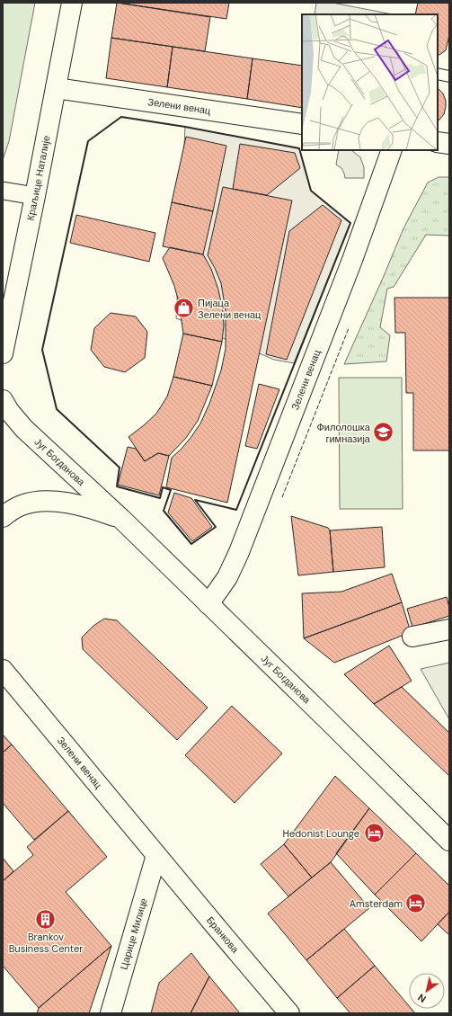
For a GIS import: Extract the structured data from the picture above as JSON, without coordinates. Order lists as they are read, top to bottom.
{
  "streets": {
    "street": [
      "Зелени венац",
      "Краљице Наталије",
      "Југ Богданова",
      "Царице Милице",
      "Бранкова"
    ]
  },
  "crossings": [
    ["Зелени венац", "Краљице Наталије"],
    ["Зелени венац", "Југ Богданова"],
    ["Зелени венац", "Царице Милице"],
    ["Зелени венац", "Бранкова"],
    ["Царице Милице", "Бранкова"]
  ],
  "places": {
    "shop": ["Пијаца Зелени венац"],
    "school or university": ["Филолошка гимназија"],
    "hotel": ["Hedonist Lounge", "Amsterdam"],
    "building": ["Brankov Business Center"]
  },
  "north": "bottom left"
}
